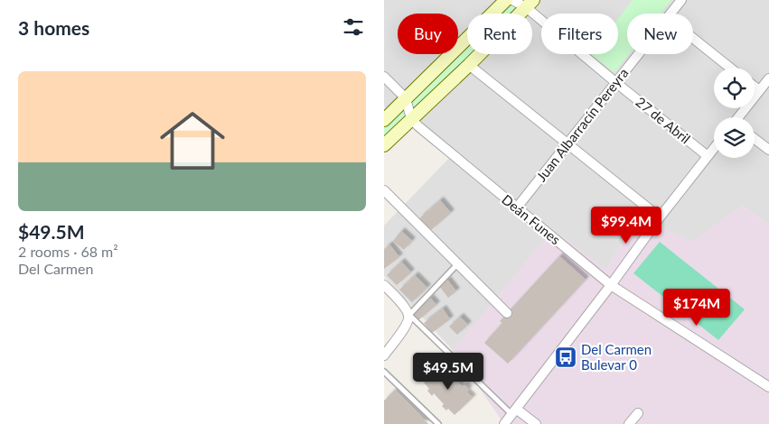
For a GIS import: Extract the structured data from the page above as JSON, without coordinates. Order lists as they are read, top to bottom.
{
  "streets": {
    "street": ["27 de Abril", "Juan Albarracín Pereyra", "Deán Funes"]
  },
  "crossings": [
    ["27 de Abril", "Juan Albarracín Pereyra"],
    ["Juan Albarracín Pereyra", "Deán Funes"]
  ],
  "places": {
    "bus stop": ["Del Carmen Bulevar 0"]
  },
  "page": {
    "heading": "3 homes",
    "chip": [
      "Buy",
      "Rent",
      "Filters",
      "New"
    ],
    "list": [
      {
        "name": "$49.5M",
        "note": "2 rooms · 68 m² · Del Carmen"
      }
    ],
    "price": ["$99.4M", "$174M", "$49.5M"]
  }
}
